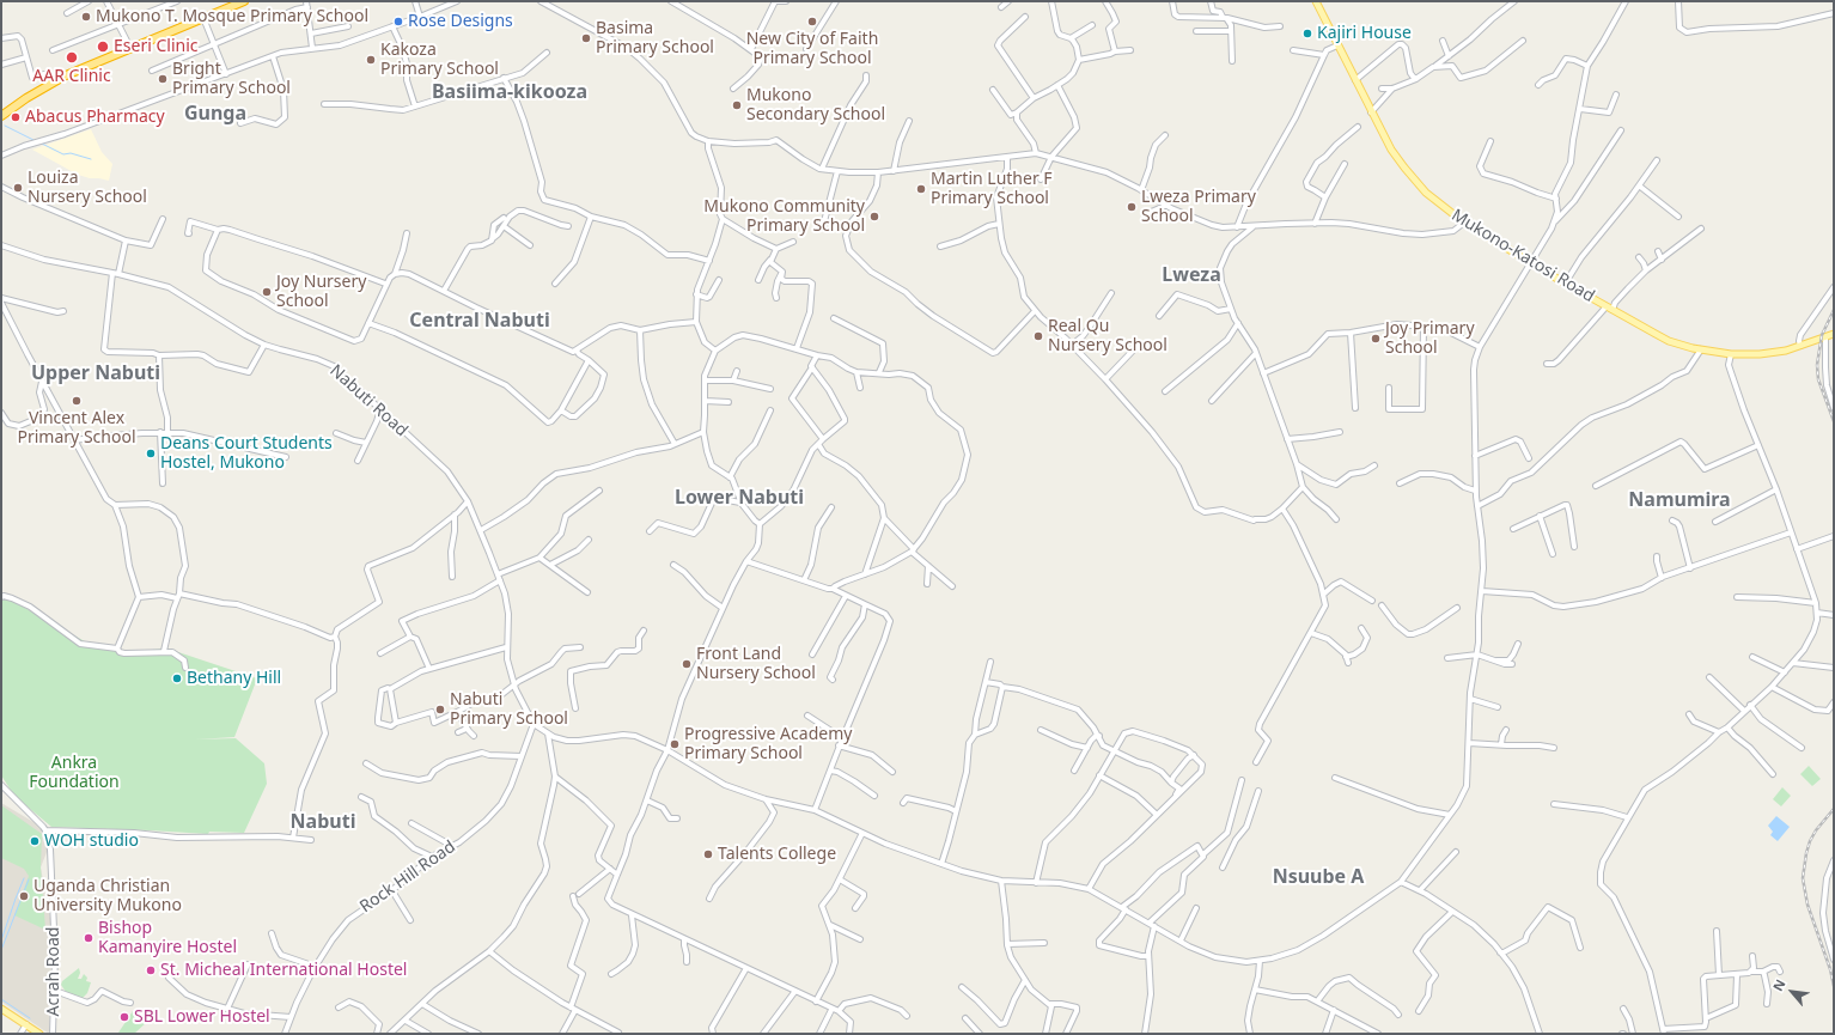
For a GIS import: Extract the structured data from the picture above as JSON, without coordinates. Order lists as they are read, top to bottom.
{
  "streets": {
    "main road": ["Mukono-Katosi Road"],
    "street": ["Nabuti Road", "Rock Hill Road", "Acrah Road"]
  },
  "crossings": [
    ["Nabuti Road", "Rock Hill Road"]
  ],
  "districts": [
    "Basiima-kikooza",
    "Gunga",
    "Lweza",
    "Central Nabuti",
    "Upper Nabuti",
    "Lower Nabuti",
    "Namumira",
    "Nabuti",
    "Nsuube A"
  ],
  "parks": ["Ankra Foundation"],
  "places": [
    "Mukono T. Mosque Primary School",
    "Rose Designs",
    "New City of Faith Primary School",
    "Kajiri House",
    "Basima Primary School",
    "Eseri Clinic",
    "AAR Clinic",
    "Kakoza Primary School",
    "Bright Primary School",
    "Mukono Secondary School",
    "Abacus Pharmacy",
    "Louiza Nursery School",
    "Martin Luther F Primary School",
    "Lweza Primary School",
    "Mukono Community Primary School",
    "Joy Nursery School",
    "Real Qu Nursery School",
    "Joy Primary School",
    "Vincent Alex Primary School",
    "Deans Court Students Hostel, Mukono",
    "Front Land Nursery School",
    "Bethany Hill",
    "Nabuti Primary School",
    "Progressive Academy Primary School",
    "WOH studio",
    "Talents College",
    "Uganda Christian University Mukono",
    "Bishop Kamanyire Hostel",
    "St. Micheal International Hostel",
    "SBL Lower Hostel"
  ],
  "north": "top left"
}
